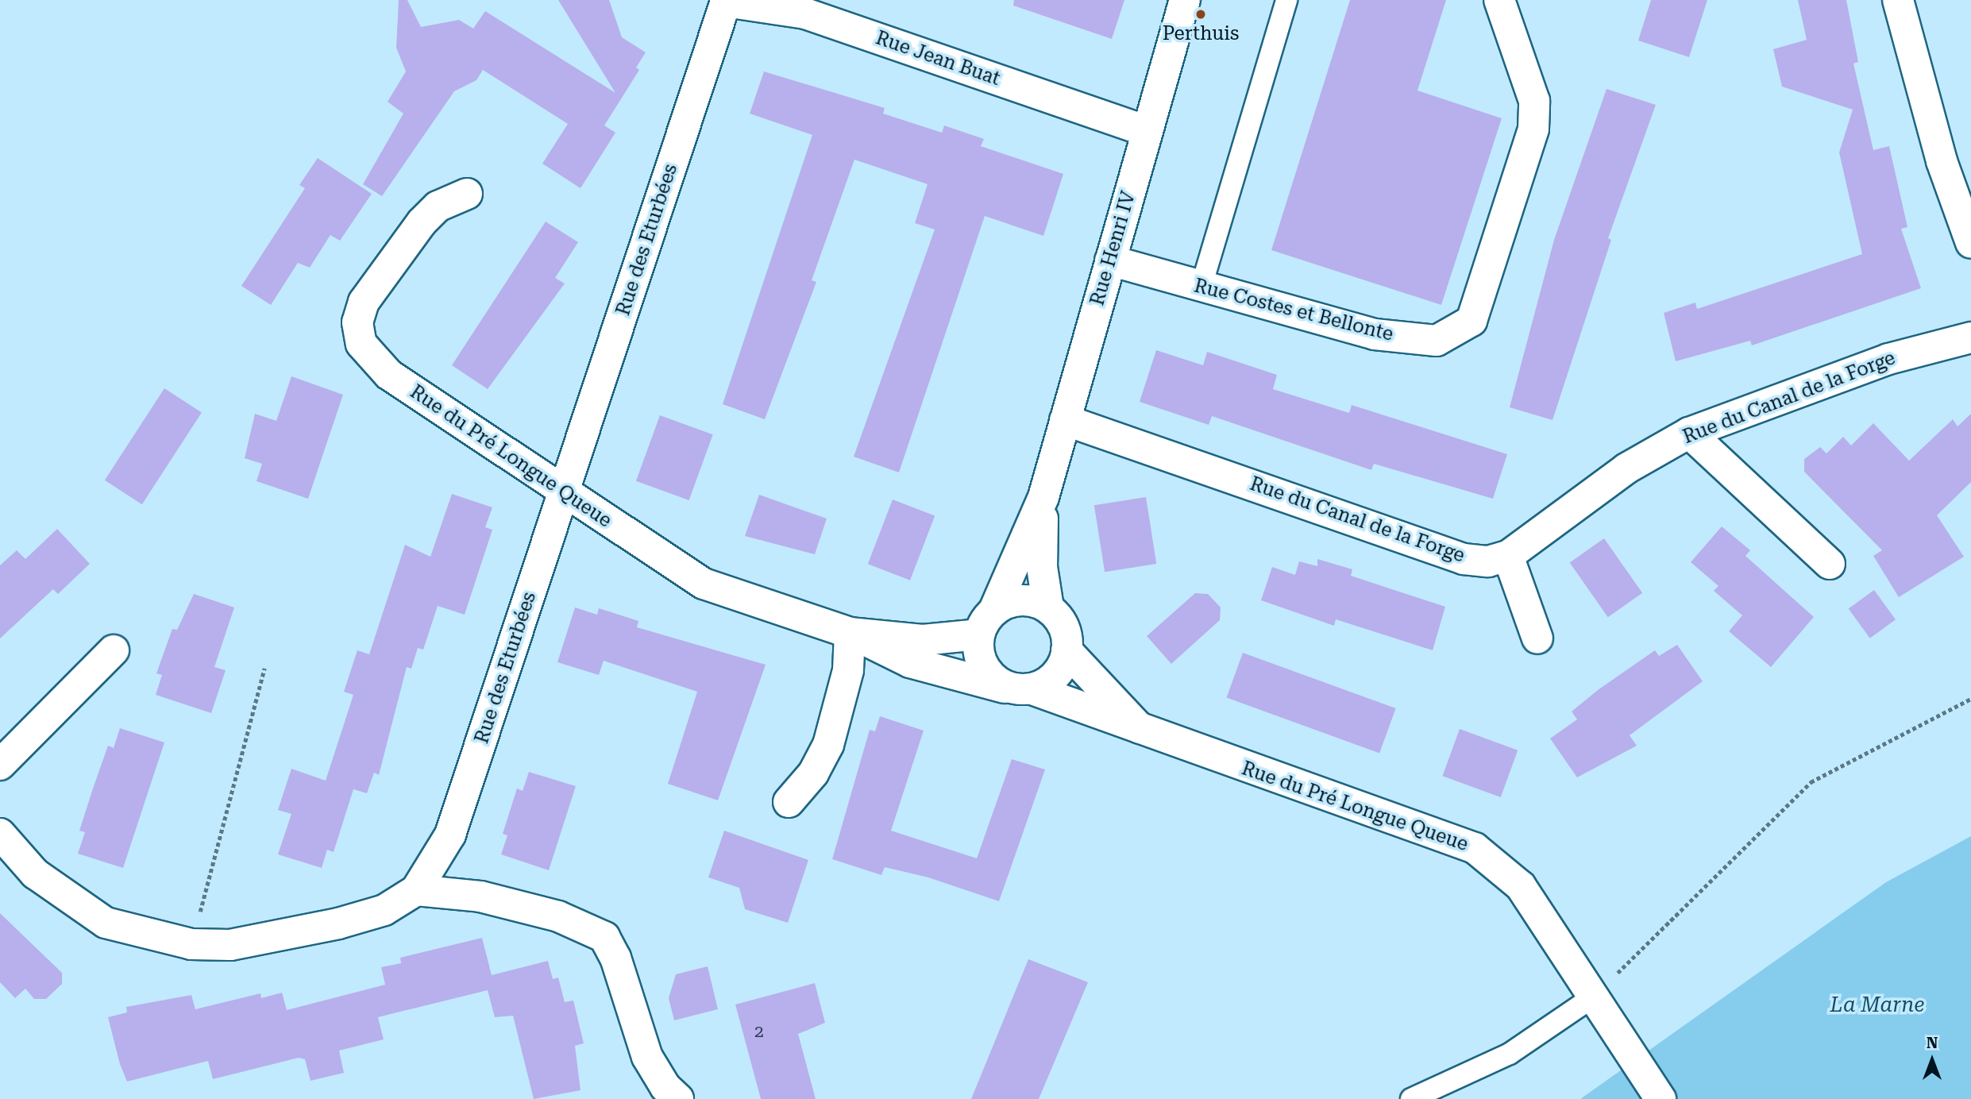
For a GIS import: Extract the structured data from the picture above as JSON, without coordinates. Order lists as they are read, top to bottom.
{
  "streets": {
    "street": [
      "Rue Jean Buat",
      "Rue des Eturbées",
      "Rue Henri IV",
      "Rue Costes et Bellonte",
      "Rue du Canal de la Forge",
      "Rue du Pré Longue Queue"
    ]
  },
  "crossings": [
    ["Rue Jean Buat", "Rue des Eturbées"],
    ["Rue Jean Buat", "Rue Henri IV"],
    ["Rue des Eturbées", "Rue du Pré Longue Queue"],
    ["Rue Henri IV", "Rue Costes et Bellonte"],
    ["Rue Henri IV", "Rue du Canal de la Forge"],
    ["Rue Henri IV", "Rue du Pré Longue Queue"]
  ],
  "water": ["La Marne"],
  "places": ["Perthuis"],
  "house_numbers": ["2"],
  "north": "top"
}
